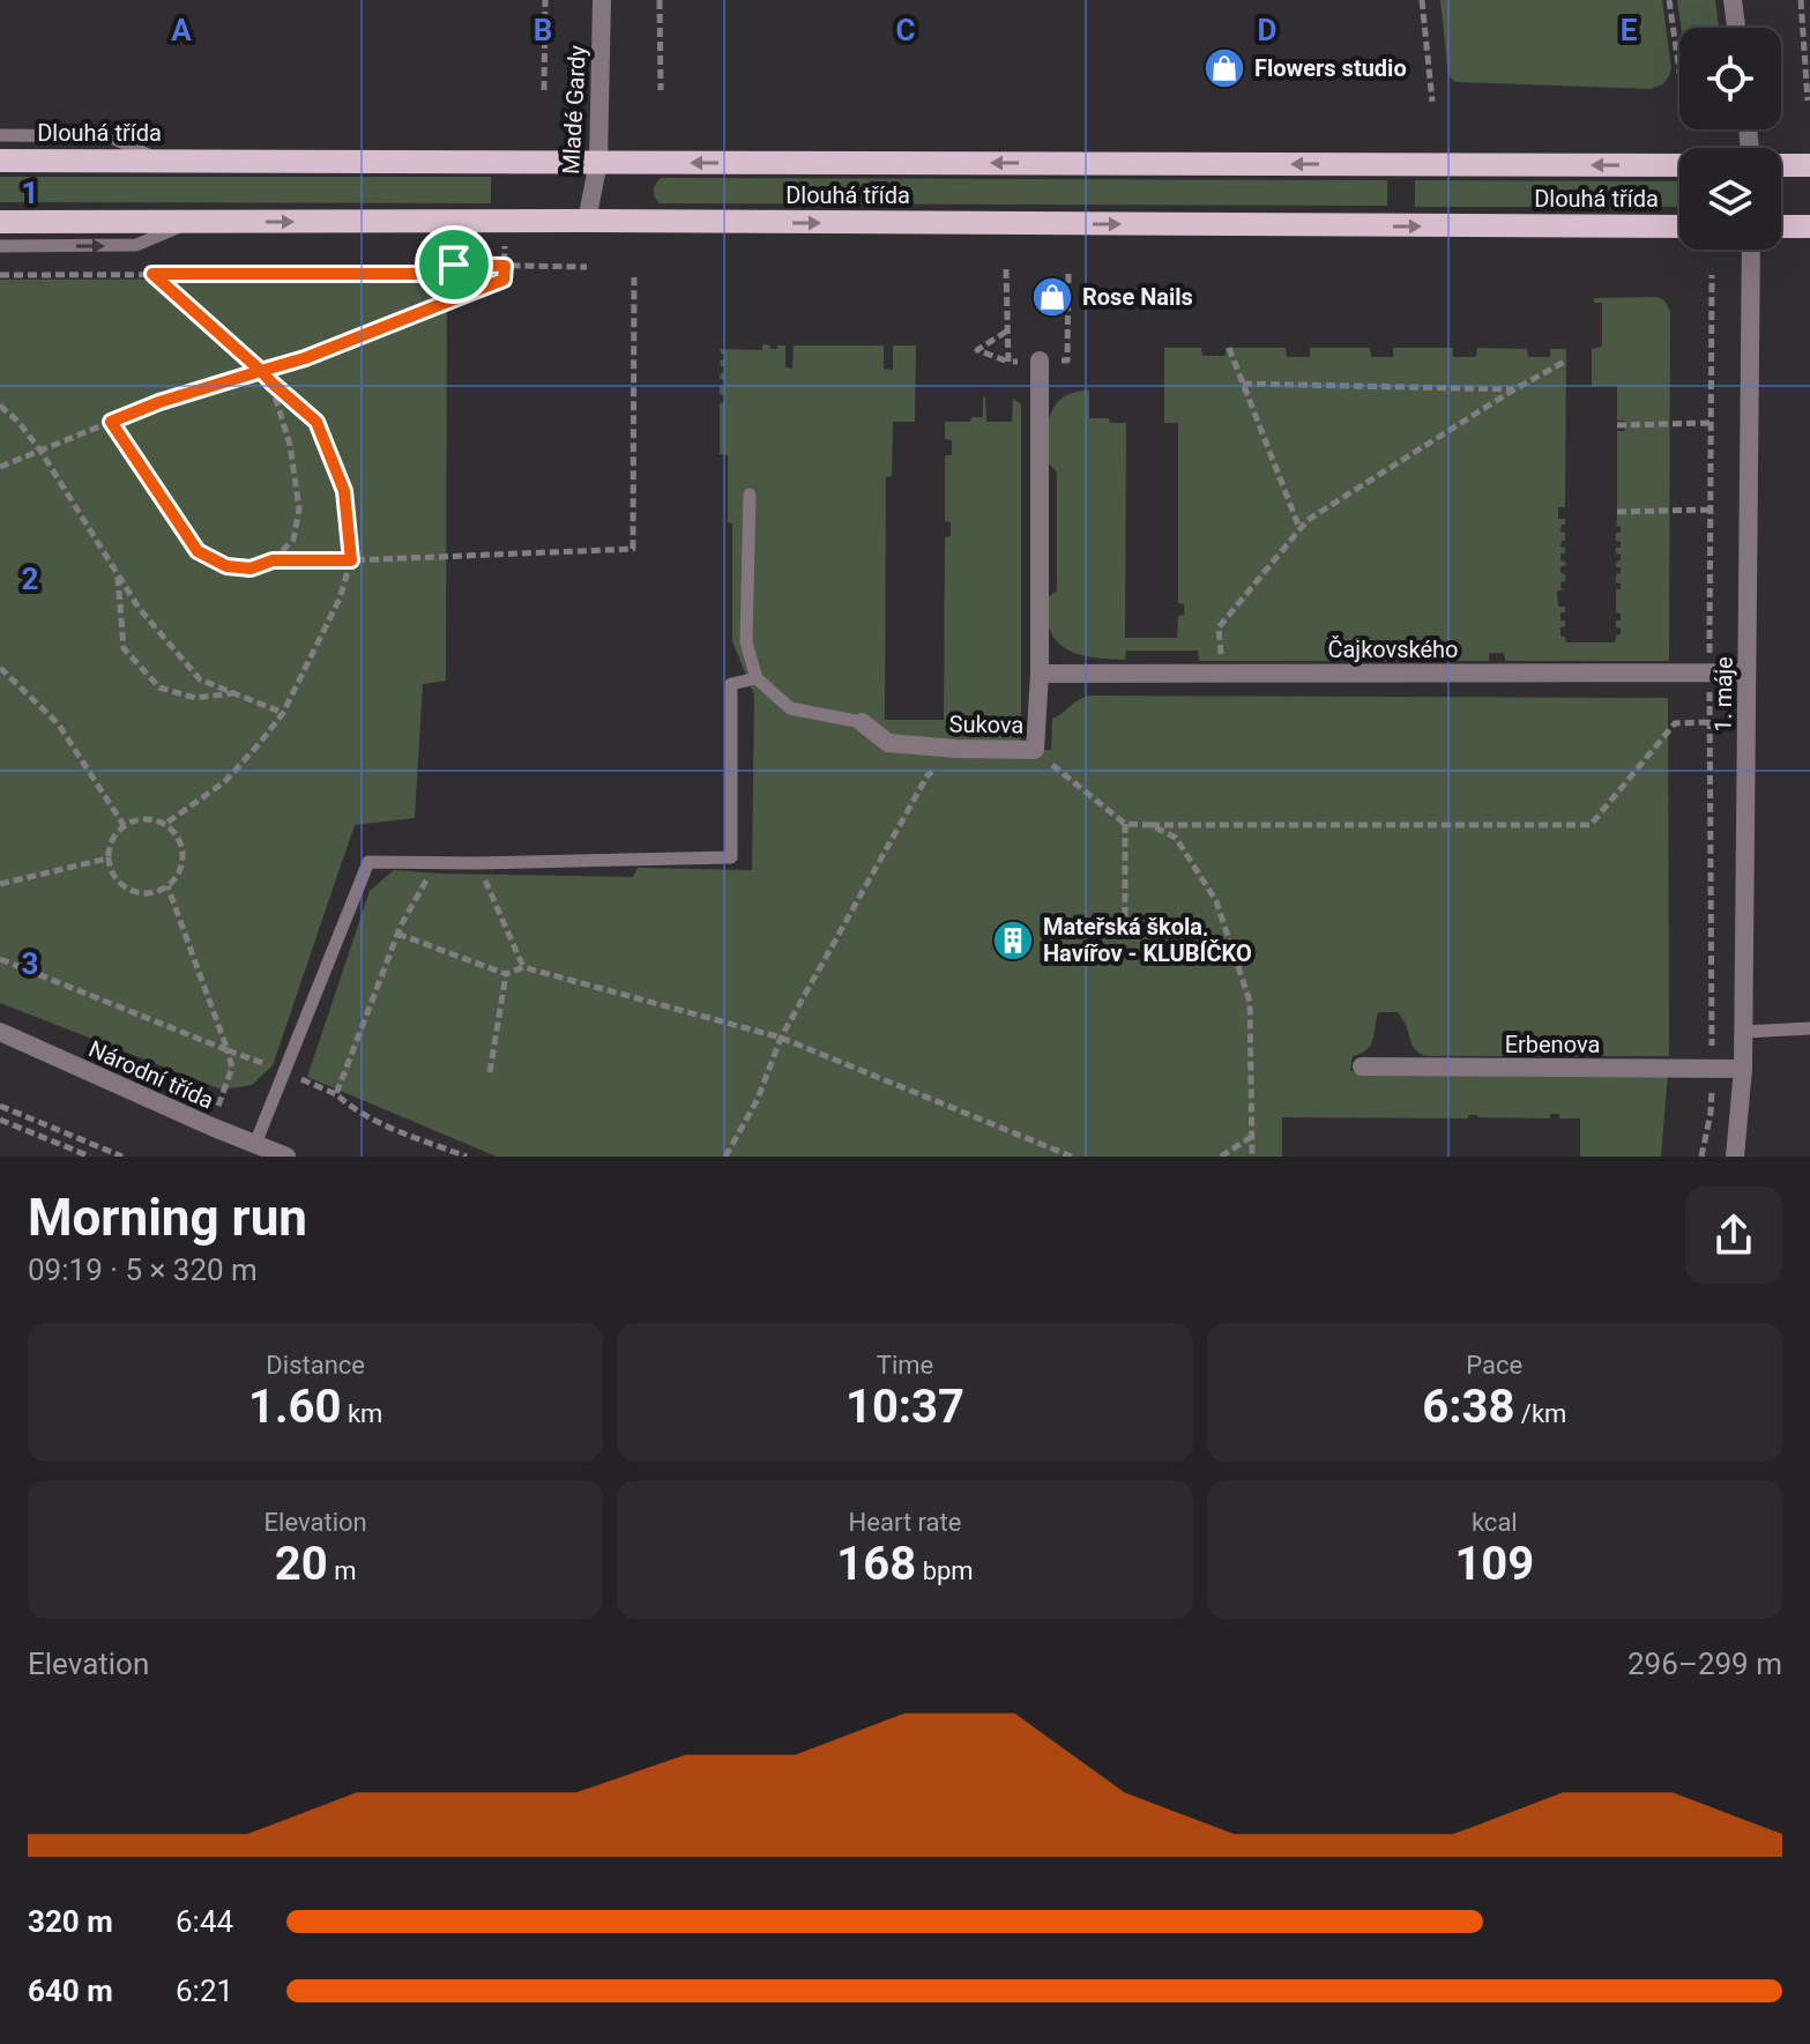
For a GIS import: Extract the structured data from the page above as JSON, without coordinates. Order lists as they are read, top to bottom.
{
  "streets": {
    "main road": ["Dlouhá třída"],
    "street": [
      "Mladé Gardy",
      "Čajkovského",
      "1. máje",
      "Sukova",
      "Erbenova",
      "Národní třída"
    ]
  },
  "crossings": [
    ["Mladé Gardy", "Dlouhá třída"],
    ["Čajkovského", "1. máje"],
    ["Čajkovského", "Sukova"],
    ["1. máje", "Erbenova"]
  ],
  "places": {
    "shop": ["Flowers studio", "Rose Nails"],
    "building": ["Mateřská škola, Havířov - KLUBÍČKO"]
  },
  "page": {
    "heading": ["Morning run", "09:19 · 5 × 320 m"],
    "stats": [
      ["Distance", "1.60 km"],
      ["Time", "10:37"],
      ["Pace", "6:38 /km"],
      ["Elevation", "20 m"],
      ["Heart rate", "168 bpm"],
      ["kcal", "109"]
    ],
    "chart": ["Elevation", "296–299 m"],
    "list": [
      {
        "name": "320 m",
        "note": "6:44"
      },
      {
        "name": "640 m",
        "note": "6:21"
      }
    ]
  },
  "grid": {
    "columns": [
      "A",
      "B",
      "C",
      "D",
      "E"
    ],
    "rows": ["1", "2", "3"]
  }
}
